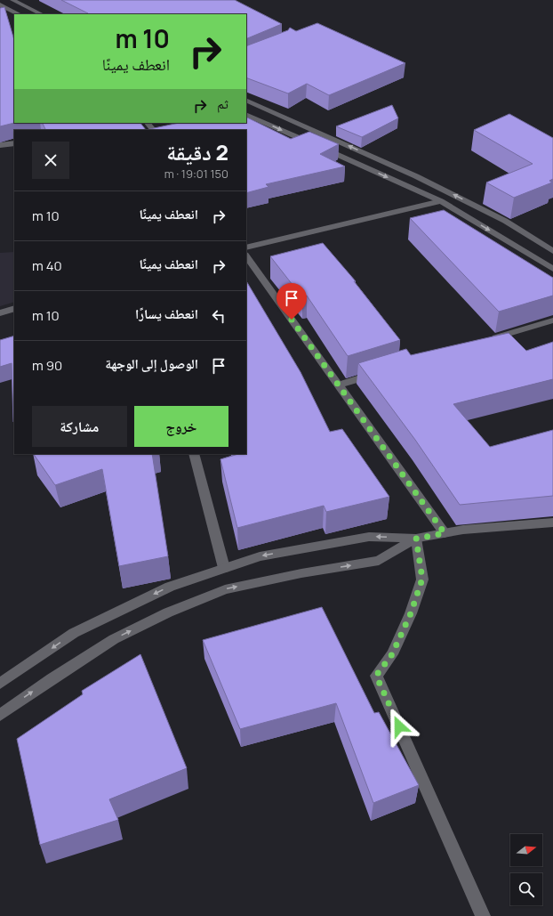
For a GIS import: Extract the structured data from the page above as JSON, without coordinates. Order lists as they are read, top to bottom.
{
  "north": "right",
  "page": {
    "turn": ["10 m", "انعطف يمينًا"],
    "then": "ثم",
    "heading": ["2 دقيقة", "150 m · 19:01"],
    "list": [
      {
        "name": "انعطف يمينًا",
        "value": "10 m"
      },
      {
        "name": "انعطف يمينًا",
        "value": "40 m"
      },
      {
        "name": "انعطف يسارًا",
        "value": "10 m"
      },
      {
        "name": "الوصول إلى الوجهة",
        "value": "90 m"
      }
    ],
    "buttons": ["خروج", "مشاركة"]
  }
}
